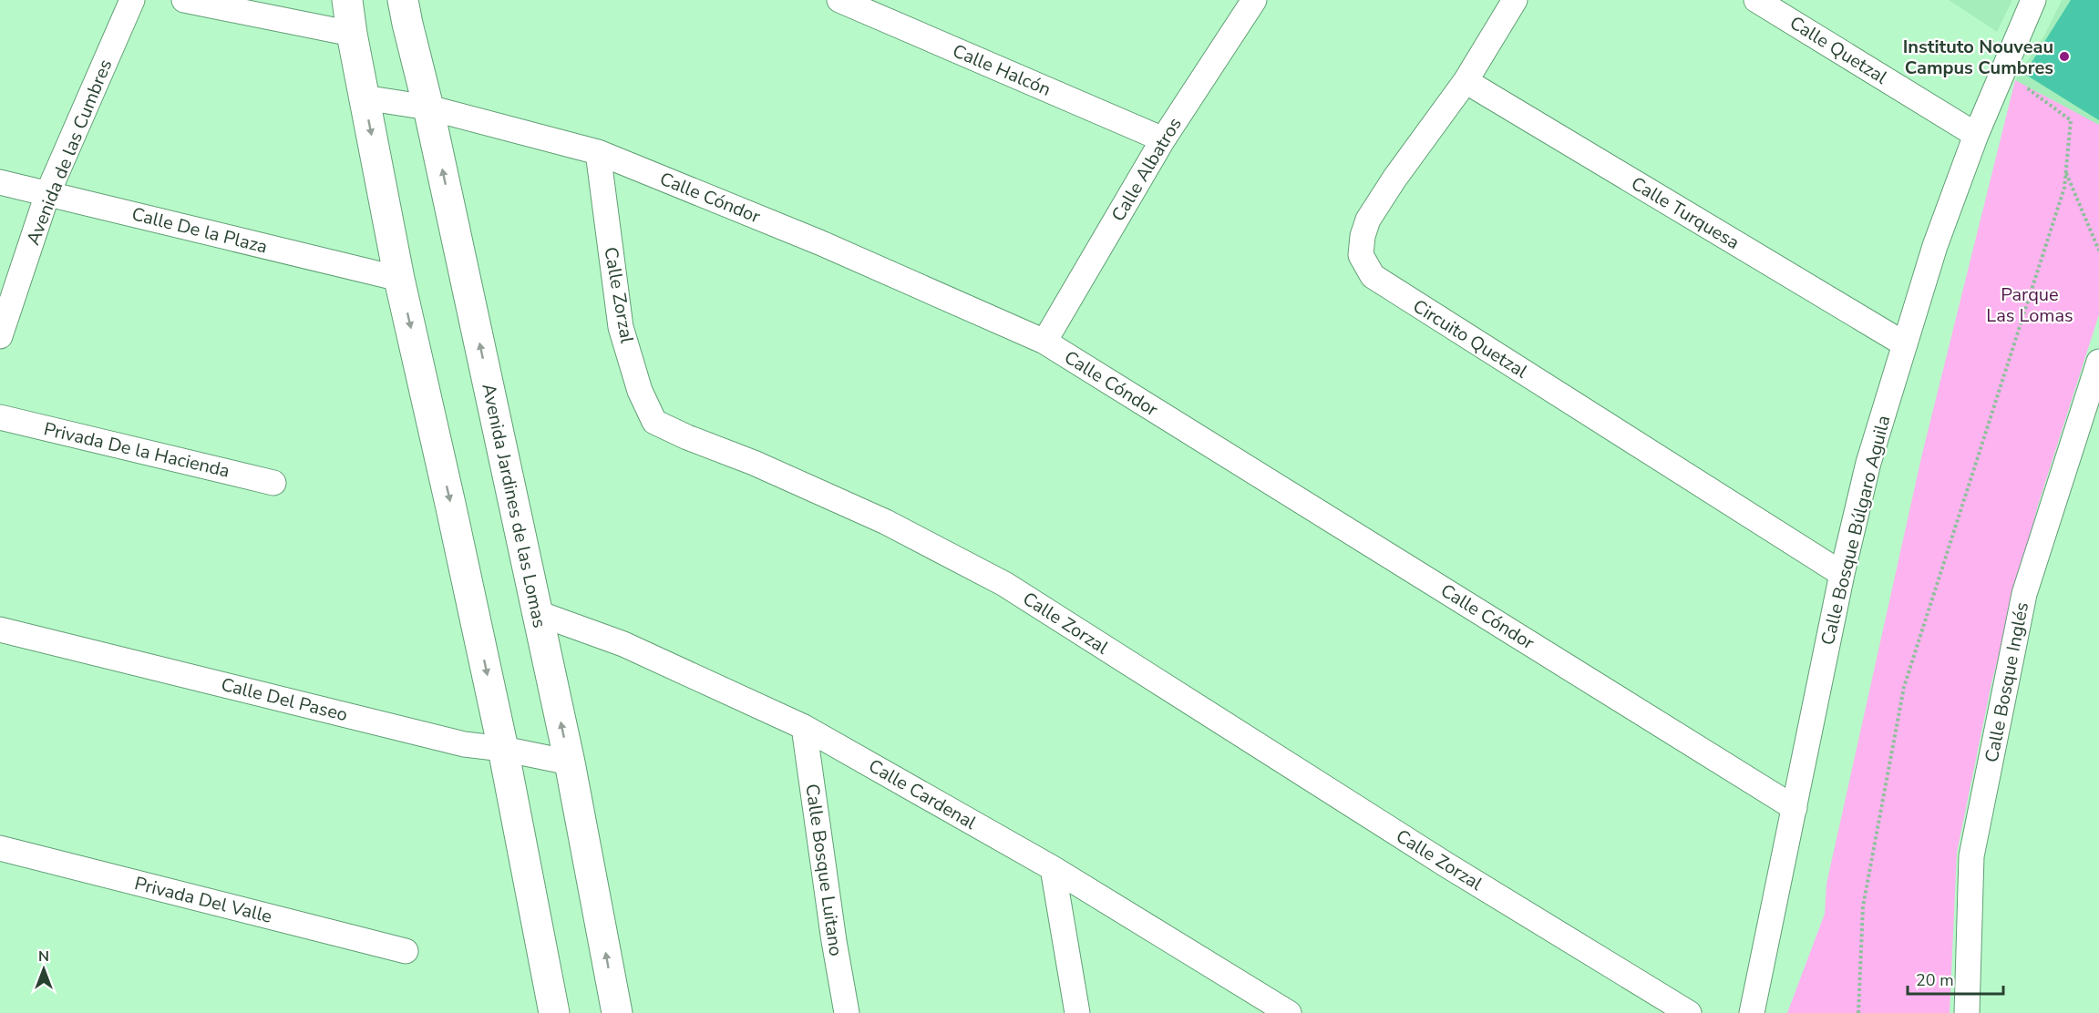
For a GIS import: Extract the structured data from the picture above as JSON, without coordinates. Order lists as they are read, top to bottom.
{
  "streets": {
    "street": [
      "Calle Quetzal",
      "Calle Halcón",
      "Avenida de las Cumbres",
      "Calle Albatros",
      "Calle Cóndor",
      "Calle Turquesa",
      "Calle De la Plaza",
      "Calle Zorzal",
      "Circuito Quetzal",
      "Privada De la Hacienda",
      "Avenida Jardines de las Lomas",
      "Calle Bosque Búlgaro Aguila",
      "Calle Bosque Inglés",
      "Calle Del Paseo",
      "Calle Cardenal",
      "Calle Bosque Luitano",
      "Privada Del Valle"
    ]
  },
  "crossings": [
    ["Calle Quetzal", "Calle Bosque Búlgaro Aguila"],
    ["Calle Halcón", "Calle Albatros"],
    ["Avenida de las Cumbres", "Calle De la Plaza"],
    ["Calle Albatros", "Calle Cóndor"],
    ["Calle Cóndor", "Calle Zorzal"],
    ["Calle Cóndor", "Avenida Jardines de las Lomas"],
    ["Calle Cóndor", "Calle Bosque Búlgaro Aguila"],
    ["Calle Turquesa", "Circuito Quetzal"],
    ["Calle Turquesa", "Calle Bosque Búlgaro Aguila"],
    ["Circuito Quetzal", "Calle Bosque Búlgaro Aguila"],
    ["Avenida Jardines de las Lomas", "Calle Del Paseo"],
    ["Avenida Jardines de las Lomas", "Calle Cardenal"],
    ["Calle Cardenal", "Calle Bosque Luitano"]
  ],
  "parks": ["Parque Las Lomas"],
  "places": ["Instituto Nouveau Campus Cumbres"],
  "scale_bar": "20 m",
  "north": "top"
}
